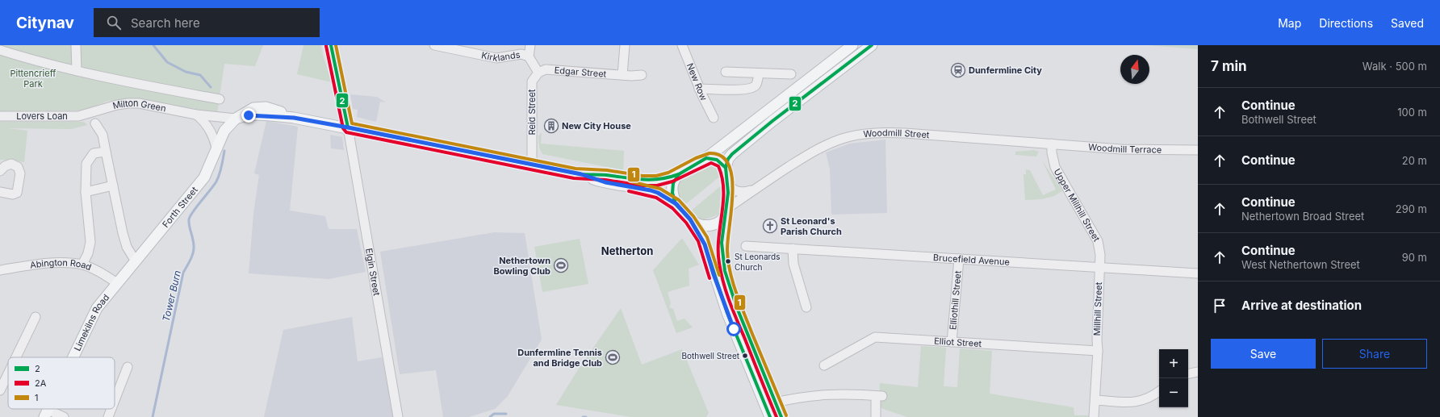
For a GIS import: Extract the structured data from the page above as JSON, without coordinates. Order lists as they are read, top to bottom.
{
  "streets": {
    "main road": ["Forth Street", "Limekilns Road"],
    "street": [
      "Kirklands",
      "Edgar Street",
      "New Row",
      "Milton Green",
      "Reid Street",
      "Lovers Loan",
      "Woodmill Street",
      "Woodmill Terrace",
      "Upper Millhill Street",
      "Brucefield Avenue",
      "Abington Road",
      "Elgin Street",
      "Elliothill Street",
      "Millhill Street",
      "Elliot Street"
    ]
  },
  "crossings": [
    ["Edgar Street", "Reid Street"],
    ["Milton Green", "Lovers Loan"],
    ["Milton Green", "Forth Street"],
    ["Woodmill Street", "Woodmill Terrace"],
    ["Woodmill Street", "Upper Millhill Street"],
    ["Woodmill Terrace", "Upper Millhill Street"],
    ["Upper Millhill Street", "Brucefield Avenue"],
    ["Upper Millhill Street", "Millhill Street"],
    ["Forth Street", "Abington Road"],
    ["Forth Street", "Limekilns Road"],
    ["Brucefield Avenue", "Elliothill Street"],
    ["Brucefield Avenue", "Millhill Street"],
    ["Abington Road", "Limekilns Road"],
    ["Elliothill Street", "Elliot Street"],
    ["Millhill Street", "Elliot Street"]
  ],
  "districts": ["Netherton"],
  "water": ["Tower Burn"],
  "parks": ["Pittencrieff Park"],
  "places": {
    "station": ["Dunfermline City"],
    "building": ["New City House"],
    "church": ["St Leonard's Parish Church"],
    "other": ["St Leonards Church", "Bothwell Street"],
    "sports": ["Nethertown Bowling Club", "Dunfermline Tennis and Bridge Club"]
  },
  "lines": ["transit line 2", "transit line 1", "transit line 2A"],
  "legend": ["2", "2A", "1"],
  "north": "top",
  "page": {
    "header": "Citynav",
    "search": "Search here",
    "nav": ["Map", "Directions", "Saved"],
    "heading": ["7 min", "Walk · 500 m"],
    "list": [
      ["Continue", "Bothwell Street", "100 m"],
      ["Continue", "20 m"],
      ["Continue", "Nethertown Broad Street", "290 m"],
      ["Continue", "West Nethertown Street", "90 m"],
      "Arrive at destination"
    ],
    "buttons": ["Save", "Share"],
    "map_buttons": ["+", "−"]
  }
}
